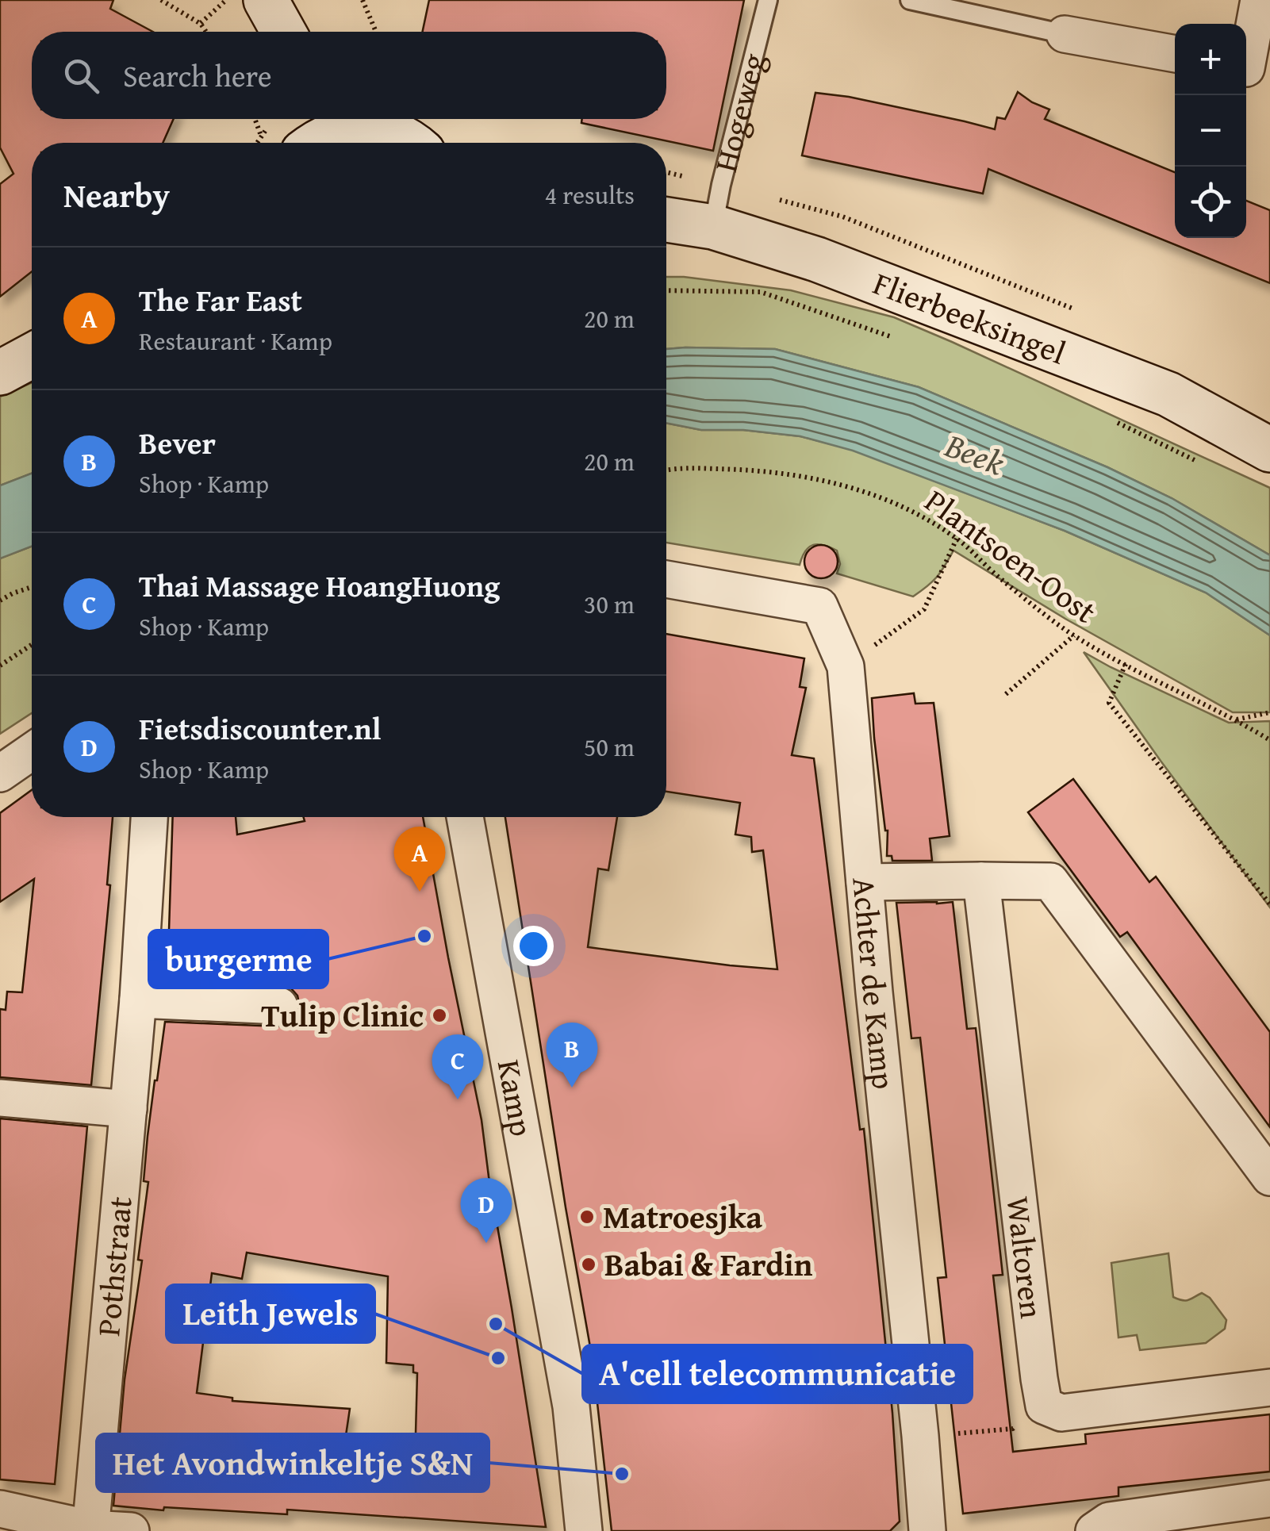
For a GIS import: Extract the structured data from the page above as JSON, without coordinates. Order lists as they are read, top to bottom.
{
  "streets": {
    "street": [
      "Flierbeeksingel",
      "Achter de Kamp",
      "Kamp",
      "Waltoren",
      "Pothstraat"
    ],
    "lane": ["Hogeweg"],
    "path": ["Plantsoen-Oost"]
  },
  "crossings": [
    ["Hogeweg", "Flierbeeksingel"]
  ],
  "water": ["Beek"],
  "places": [
    "burgerme",
    "Tulip Clinic",
    "Matroesjka",
    "Babai & Fardin",
    "A'cell telecommunicatie",
    "Leith Jewels",
    "Het Avondwinkeltje S&N"
  ],
  "page": {
    "map_buttons": ["+", "−"],
    "search": "Search here",
    "heading": ["Nearby", "4 results"],
    "list": [
      {
        "mark": "A",
        "name": "The Far East",
        "note": "Restaurant · Kamp",
        "value": "20 m"
      },
      {
        "mark": "B",
        "name": "Bever",
        "note": "Shop · Kamp",
        "value": "20 m"
      },
      {
        "mark": "C",
        "name": "Thai Massage HoangHuong",
        "note": "Shop · Kamp",
        "value": "30 m"
      },
      {
        "mark": "D",
        "name": "Fietsdiscounter.nl",
        "note": "Shop · Kamp",
        "value": "50 m"
      }
    ],
    "pins": [
      "A",
      "B",
      "C",
      "D"
    ]
  }
}
